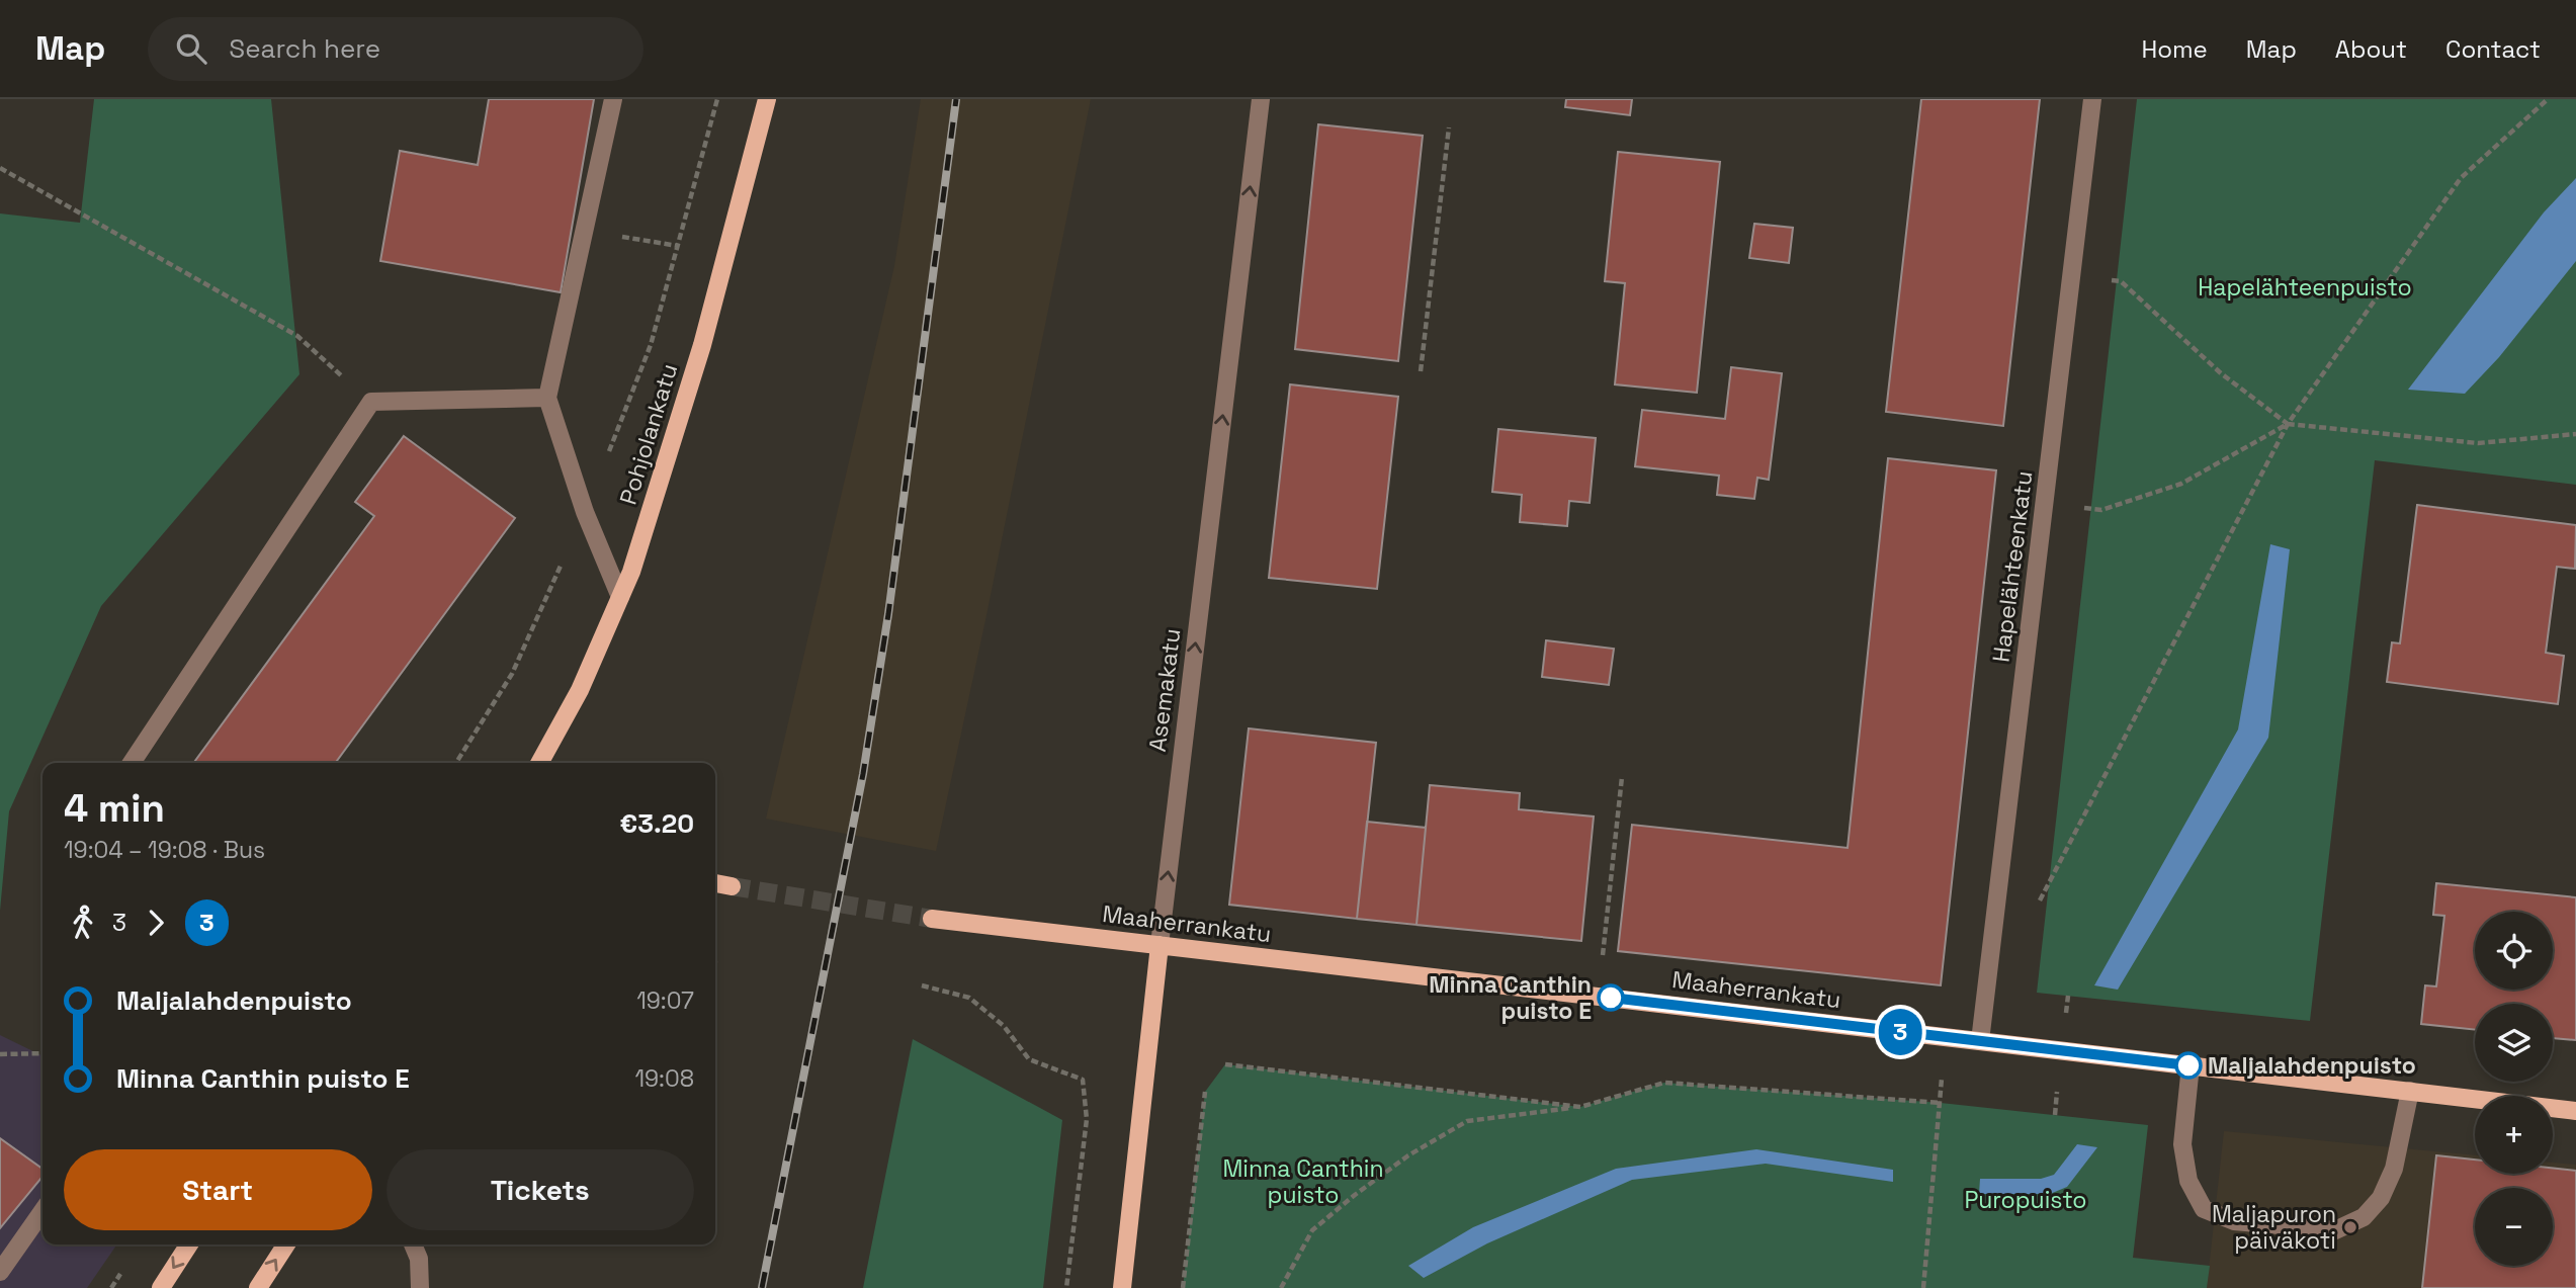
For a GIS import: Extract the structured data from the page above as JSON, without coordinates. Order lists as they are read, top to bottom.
{
  "streets": {
    "main road": ["Pohjolankatu", "Asemakatu", "Maaherrankatu"],
    "street": ["Hapelähteenkatu"]
  },
  "crossings": [
    ["Hapelähteenkatu", "Maaherrankatu"],
    ["Asemakatu", "Maaherrankatu"]
  ],
  "one_way": ["Asemakatu"],
  "parks": ["Hapelähteenpuisto", "Minna Canthin puisto", "Puropuisto"],
  "places": ["Minna Canthin puisto E", "Maljalahdenpuisto", "Maljapuron päiväkoti"],
  "lines": ["bus line 3"],
  "page": {
    "header": "Map",
    "search": "Search here",
    "nav": [
      "Home",
      "Map",
      "About",
      "Contact"
    ],
    "on_map": "3",
    "heading": ["4 min", "19:04 – 19:08 · Bus", "€3.20"],
    "legs": ["3", "3"],
    "map_buttons": ["+", "−"],
    "list": [
      {
        "name": "Maljalahdenpuisto",
        "value": "19:07"
      },
      {
        "name": "Minna Canthin puisto E",
        "value": "19:08"
      }
    ],
    "buttons": ["Start", "Tickets"]
  }
}
